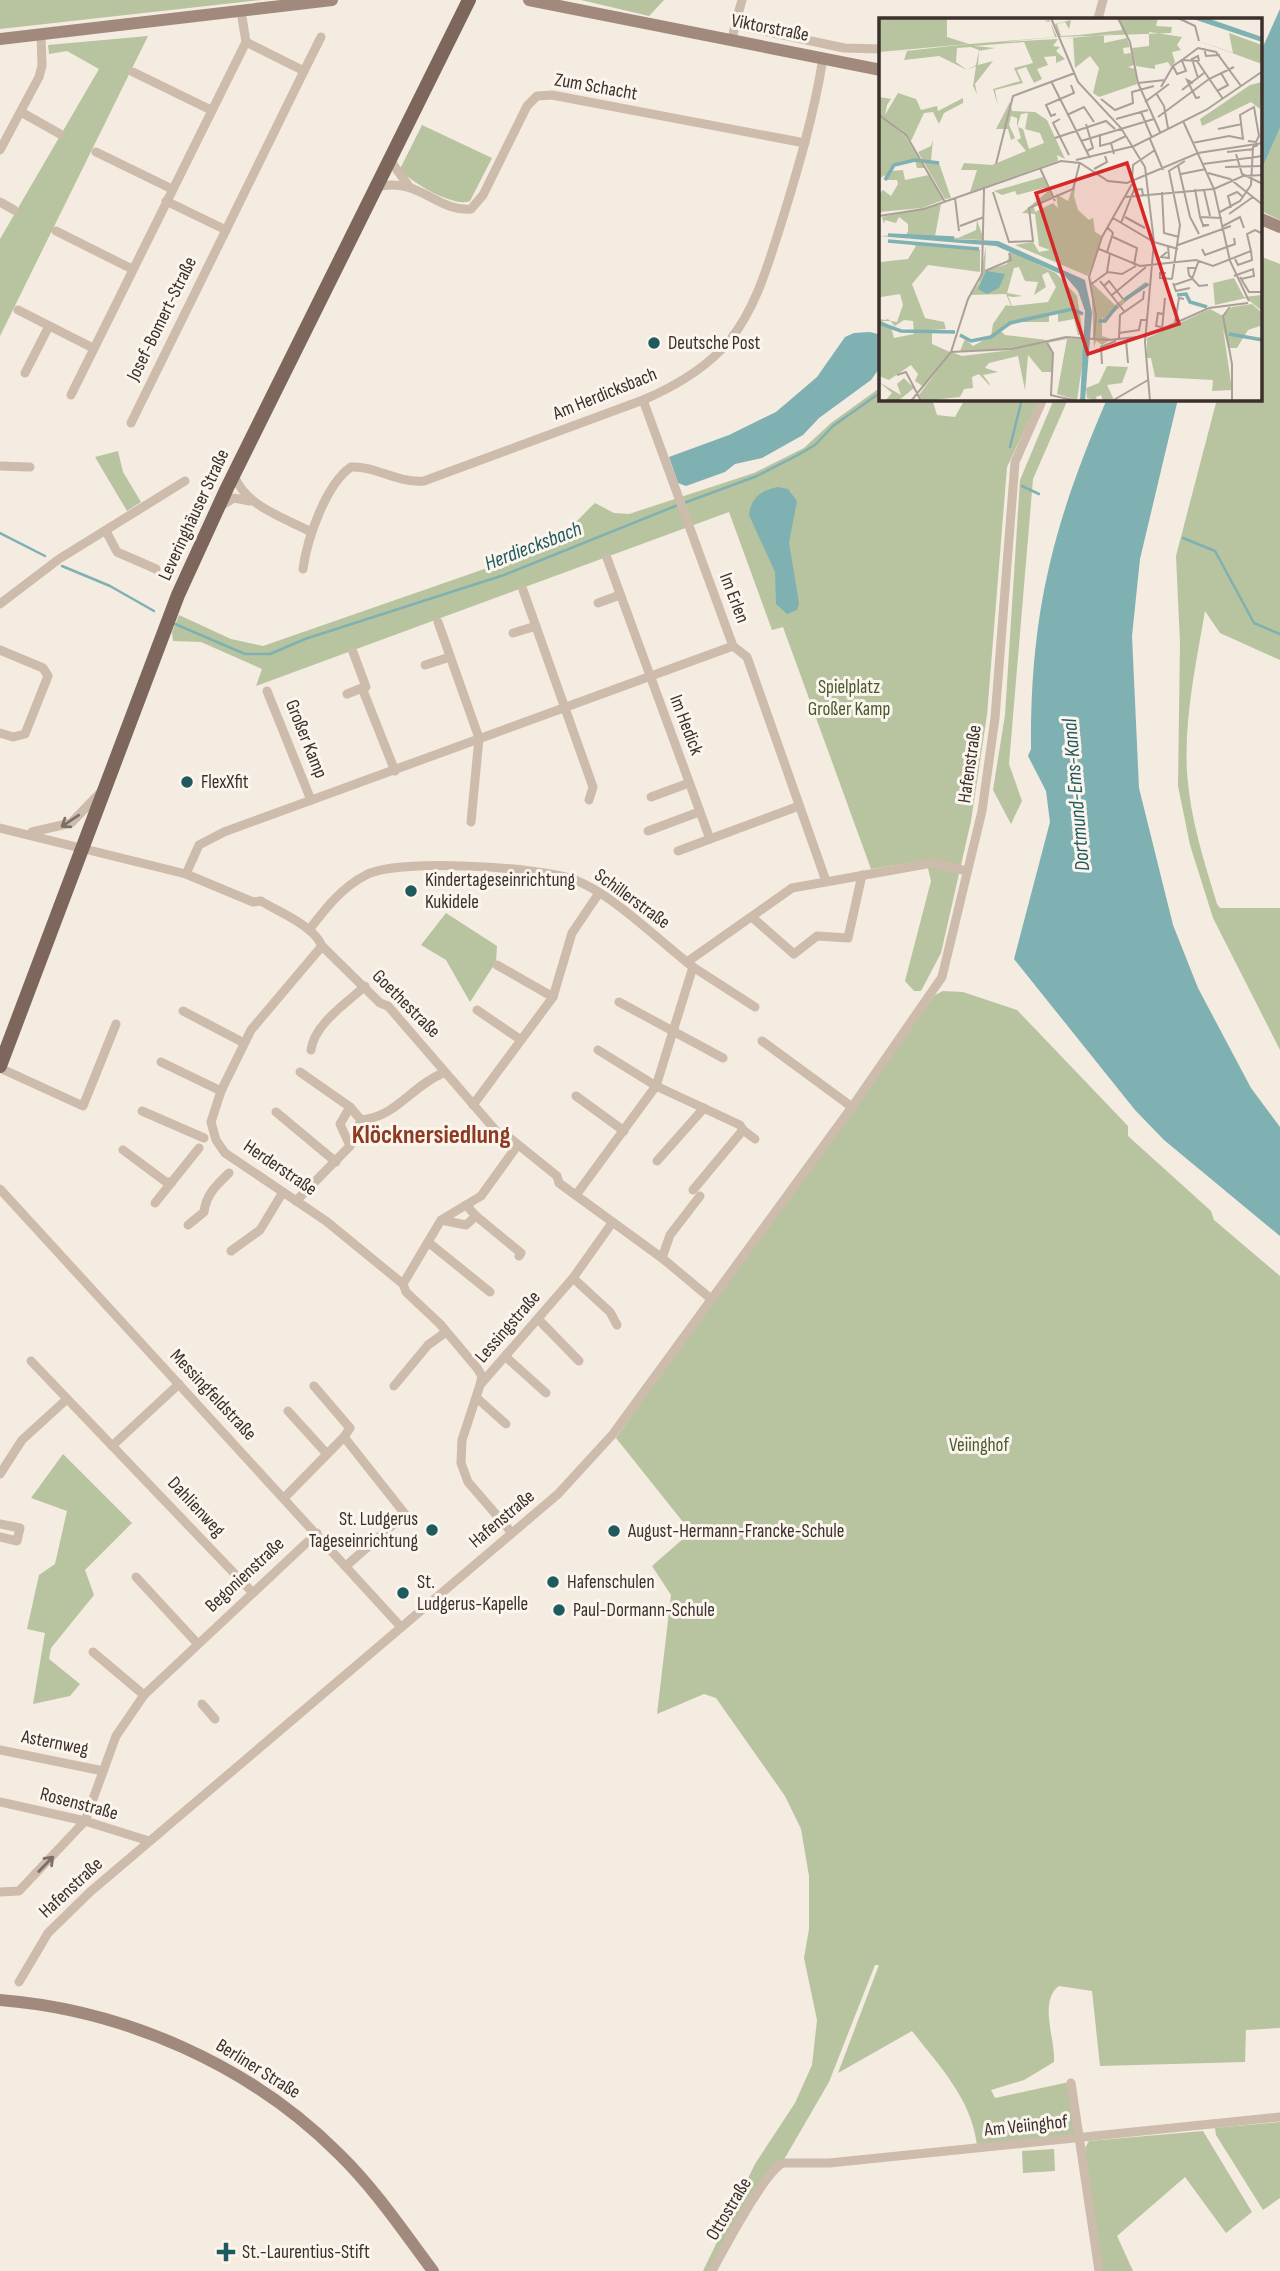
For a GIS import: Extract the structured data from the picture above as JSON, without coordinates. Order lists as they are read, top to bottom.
{
  "streets": {
    "main road": ["Viktorstraße", "Leveringhäuser Straße", "Berliner Straße"],
    "street": [
      "Zum Schacht",
      "Josef-Bomert-Straße",
      "Am Herdicksbach",
      "Im Erlen",
      "Im Hedick",
      "Großer Kamp",
      "Hafenstraße",
      "Schillerstraße",
      "Goethestraße",
      "Herderstraße",
      "Lessingstraße",
      "Messingfeldstraße",
      "Dahlienweg",
      "Begonienstraße",
      "Asternweg",
      "Rosenstraße",
      "Am Veiinghof",
      "Ottostraße"
    ]
  },
  "crossings": [
    ["Viktorstraße", "Am Herdicksbach"],
    ["Zum Schacht", "Am Herdicksbach"],
    ["Zum Schacht", "Leveringhäuser Straße"],
    ["Am Herdicksbach", "Im Erlen"],
    ["Leveringhäuser Straße", "Goethestraße"],
    ["Im Erlen", "Großer Kamp"],
    ["Im Hedick", "Großer Kamp"],
    ["Großer Kamp", "Goethestraße"],
    ["Hafenstraße", "Goethestraße"],
    ["Hafenstraße", "Lessingstraße"],
    ["Hafenstraße", "Messingfeldstraße"],
    ["Hafenstraße", "Rosenstraße"],
    ["Schillerstraße", "Goethestraße"],
    ["Goethestraße", "Herderstraße"],
    ["Goethestraße", "Lessingstraße"],
    ["Herderstraße", "Lessingstraße"],
    ["Messingfeldstraße", "Begonienstraße"],
    ["Dahlienweg", "Begonienstraße"],
    ["Begonienstraße", "Asternweg"],
    ["Begonienstraße", "Rosenstraße"],
    ["Am Veiinghof", "Ottostraße"]
  ],
  "districts": ["Klöcknersiedlung"],
  "water": ["Herdiecksbach", "Dortmund-Ems-Kanal"],
  "parks": ["Spielplatz Großer Kamp", "Veiinghof"],
  "places": {
    "other": [
      "Deutsche Post",
      "FlexXfit",
      "Kindertageseinrichtung Kukidele",
      "St. Ludgerus Tageseinrichtung",
      "August-Hermann-Francke-Schule",
      "Hafenschulen",
      "St. Ludgerus-Kapelle",
      "Paul-Dormann-Schule"
    ],
    "health": ["St.-Laurentius-Stift"]
  }
}
